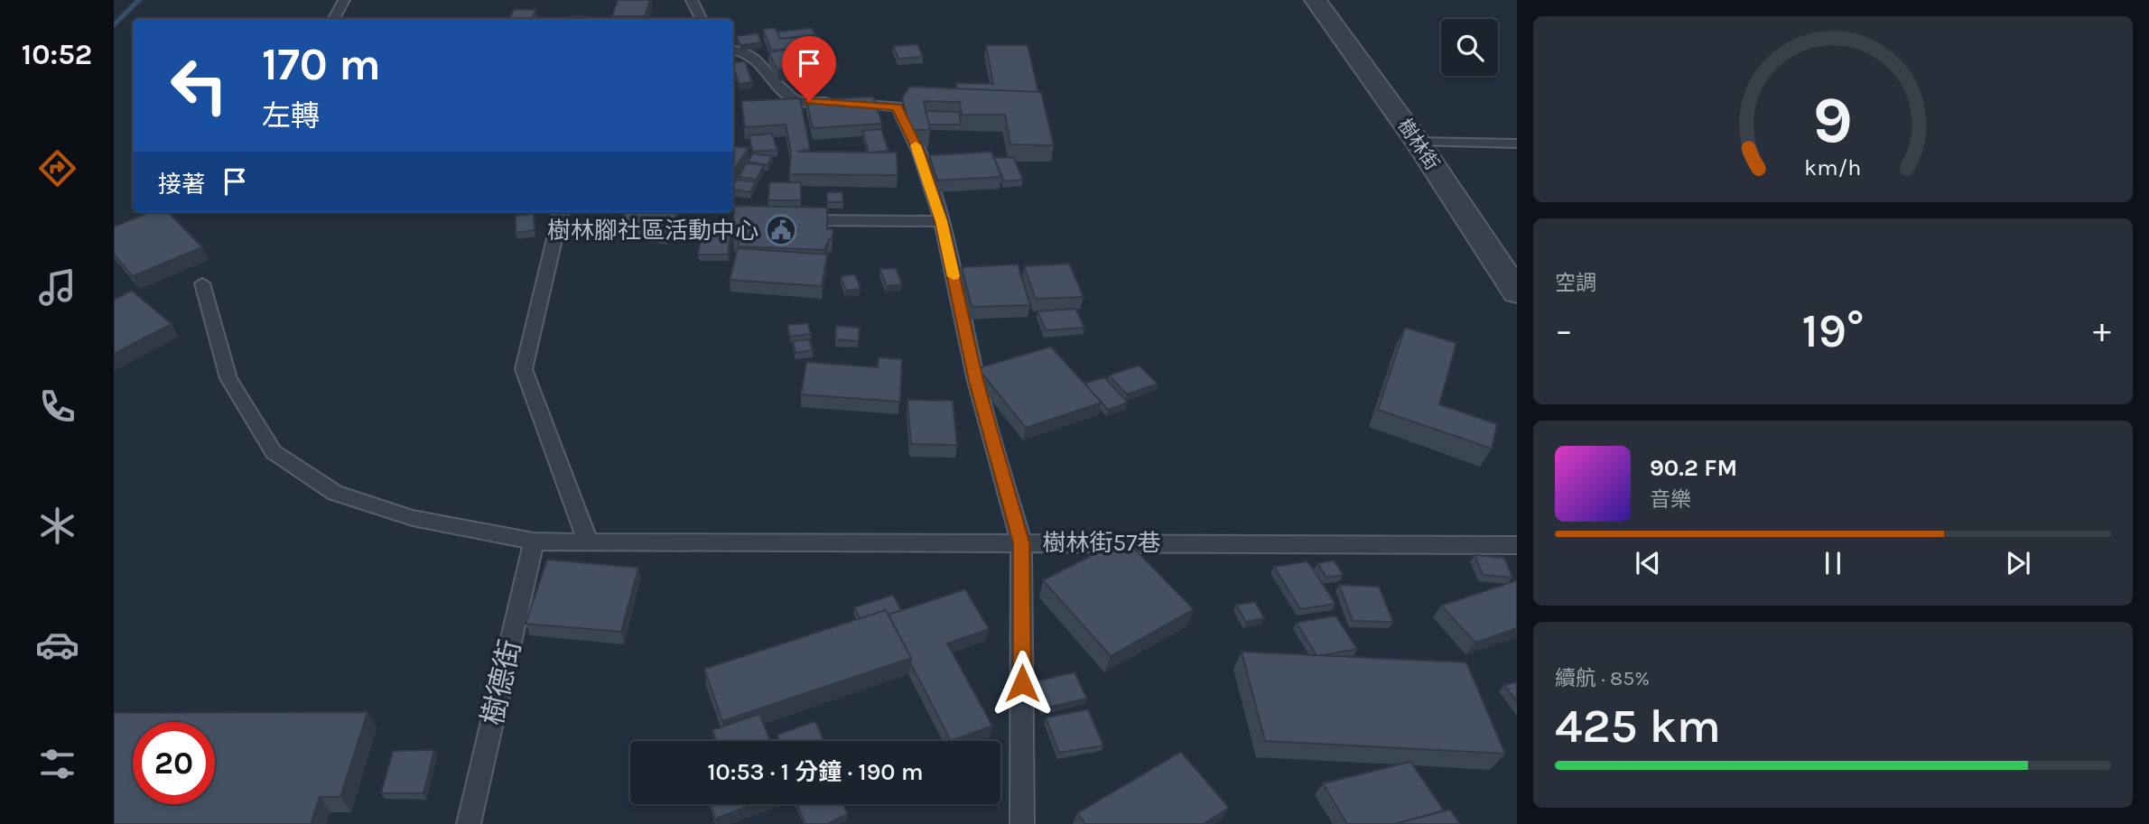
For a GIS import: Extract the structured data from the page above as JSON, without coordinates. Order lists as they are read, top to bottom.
{
  "streets": {
    "street": ["樹林街"],
    "lane": ["樹林街57巷", "樹德街"]
  },
  "crossings": [
    ["樹林街57巷", "樹德街"]
  ],
  "places": {
    "public building": ["樹林腳社區活動中心"]
  },
  "page": {
    "tabs": "10:52",
    "turn": ["170 m", "左轉"],
    "then": "接著",
    "tile": [
      "空調",
      ["續航 · 85%", "425 km"]
    ],
    "heat": ["−", "19°", "+"],
    "song": ["90.2 FM", "音樂"],
    "limit": "20",
    "trip": "10:53 · 1 分鐘 · 190 m",
    "gauge": ["9", "km/h"]
  }
}
